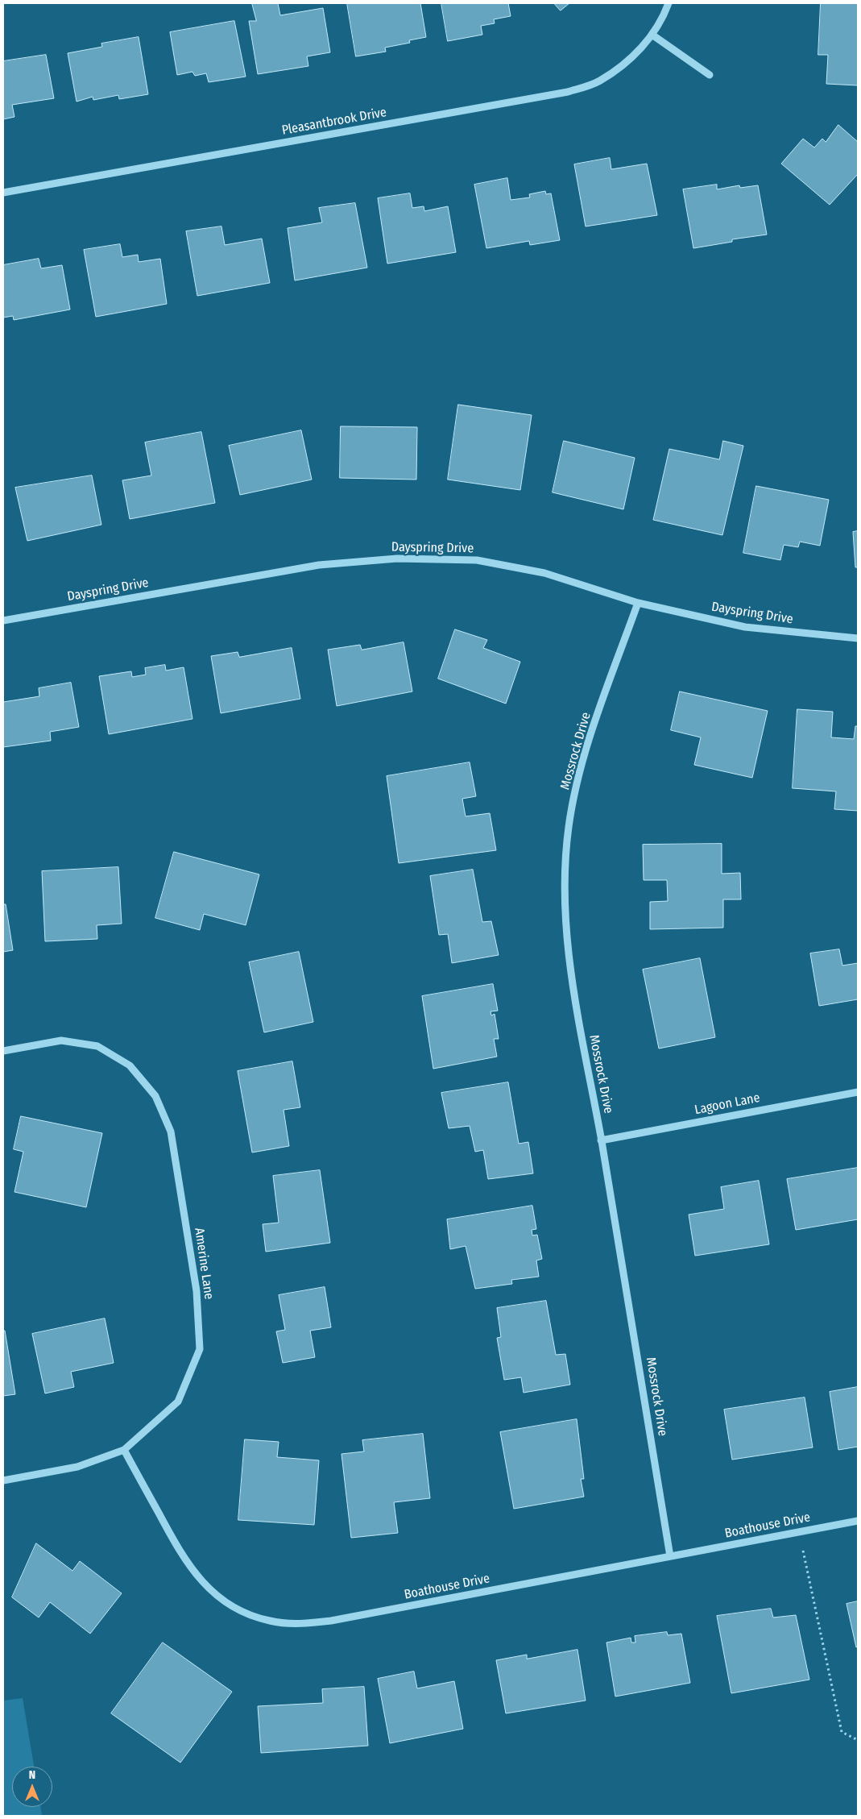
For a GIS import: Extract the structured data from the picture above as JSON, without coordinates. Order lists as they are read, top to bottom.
{
  "streets": {
    "street": [
      "Pleasantbrook Drive",
      "Dayspring Drive",
      "Mossrock Drive",
      "Lagoon Lane",
      "Amerine Lane",
      "Boathouse Drive"
    ]
  },
  "crossings": [
    ["Dayspring Drive", "Mossrock Drive"],
    ["Mossrock Drive", "Lagoon Lane"],
    ["Mossrock Drive", "Boathouse Drive"],
    ["Amerine Lane", "Boathouse Drive"]
  ],
  "north": "top"
}
